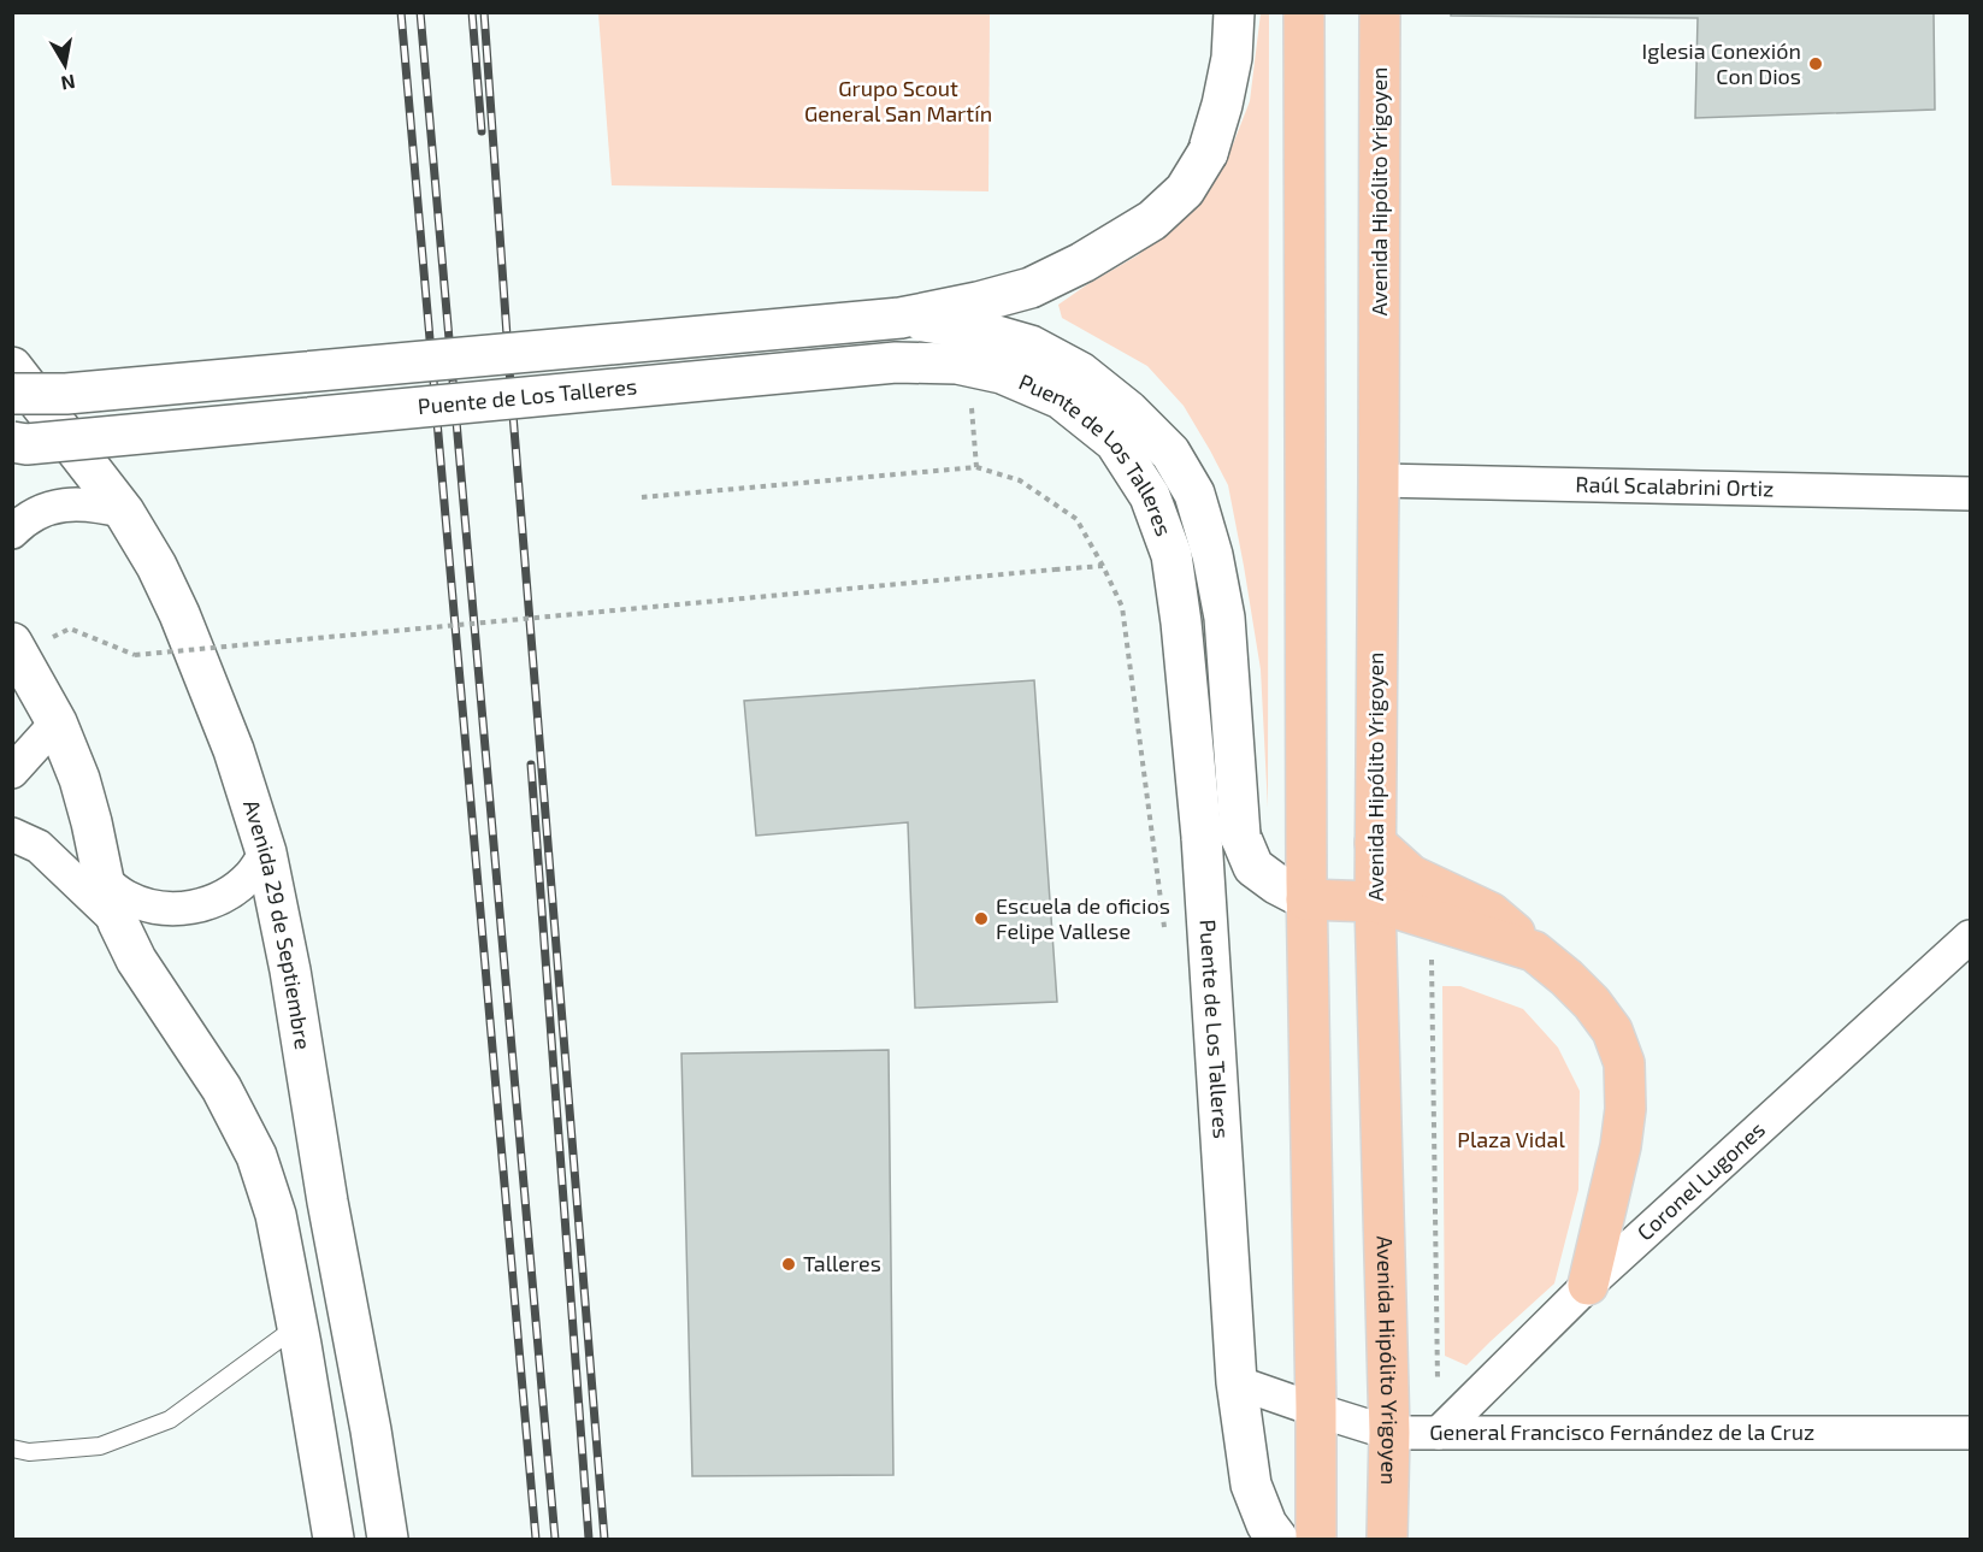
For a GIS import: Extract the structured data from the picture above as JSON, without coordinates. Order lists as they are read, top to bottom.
{
  "streets": {
    "main road": ["Avenida Hipólito Yrigoyen", "Puente de Los Talleres", "Avenida 29 de Septiembre"],
    "street": ["Raúl Scalabrini Ortiz", "Coronel Lugones", "General Francisco Fernández de la Cruz"]
  },
  "crossings": [
    ["Avenida Hipólito Yrigoyen", "Raúl Scalabrini Ortiz"],
    ["Avenida Hipólito Yrigoyen", "General Francisco Fernández de la Cruz"],
    ["Puente de Los Talleres", "General Francisco Fernández de la Cruz"],
    ["Coronel Lugones", "General Francisco Fernández de la Cruz"]
  ],
  "parks": ["Grupo Scout General San Martín", "Plaza Vidal"],
  "places": ["Iglesia Conexión Con Dios", "Escuela de oficios Felipe Vallese", "Talleres"],
  "north": "bottom"
}
